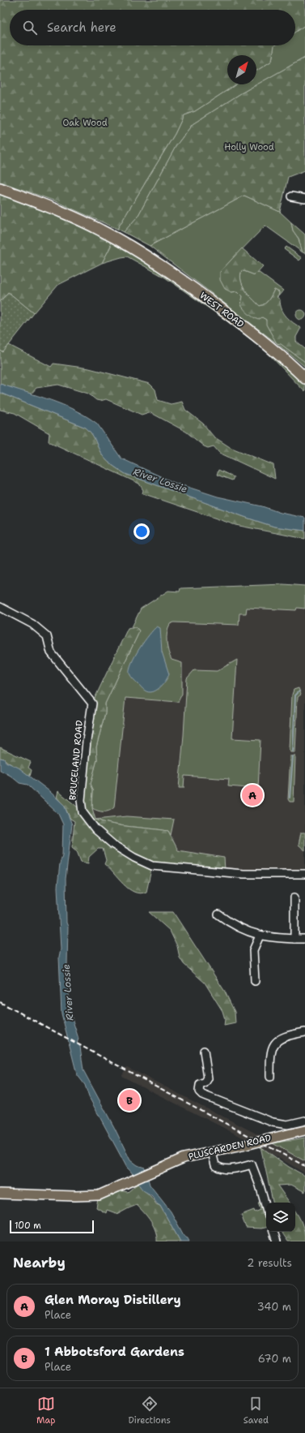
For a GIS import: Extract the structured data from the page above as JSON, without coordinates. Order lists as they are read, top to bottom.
{
  "streets": {
    "highway": ["WEST ROAD"],
    "main road": ["PLUSCARDEN ROAD"],
    "street": ["BRUCELAND ROAD"]
  },
  "water": ["River Lossie"],
  "parks": ["Oak Wood", "Holly Wood"],
  "scale_bar": "100 m",
  "north": "top right",
  "page": {
    "search": "Search here",
    "pins": ["A", "B"],
    "scale": "100 m",
    "heading": ["Nearby", "2 results"],
    "list": [
      {
        "mark": "A",
        "name": "Glen Moray Distillery",
        "note": "Place",
        "value": "340 m"
      },
      {
        "mark": "B",
        "name": "1 Abbotsford Gardens",
        "note": "Place",
        "value": "670 m"
      }
    ],
    "nav": ["Map", "Directions", "Saved"]
  }
}
